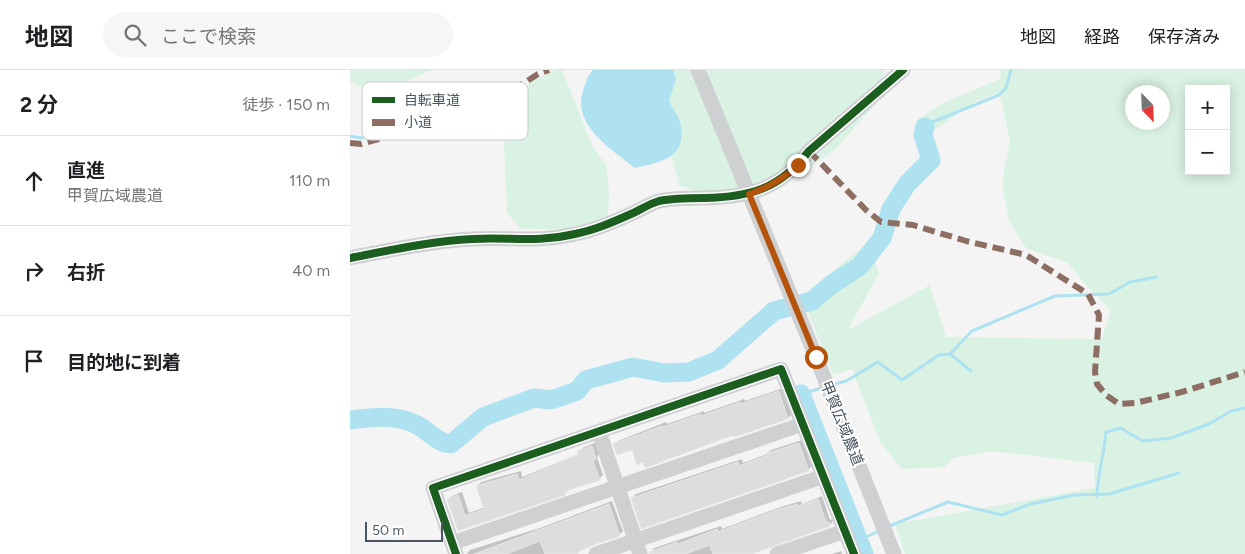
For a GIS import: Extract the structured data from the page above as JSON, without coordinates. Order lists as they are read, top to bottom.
{
  "streets": {
    "street": ["甲賀広域農道"]
  },
  "legend": ["自転車道", "小道"],
  "scale_bar": "50 m",
  "north": "bottom right",
  "page": {
    "header": "地図",
    "search": "ここで検索",
    "nav": ["地図", "経路", "保存済み"],
    "heading": ["2 分", "徒歩 · 150 m"],
    "map_buttons": ["+", "−"],
    "list": [
      ["直進", "甲賀広域農道", "110 m"],
      ["右折", "40 m"],
      "目的地に到着"
    ],
    "scale": "50 m"
  }
}
